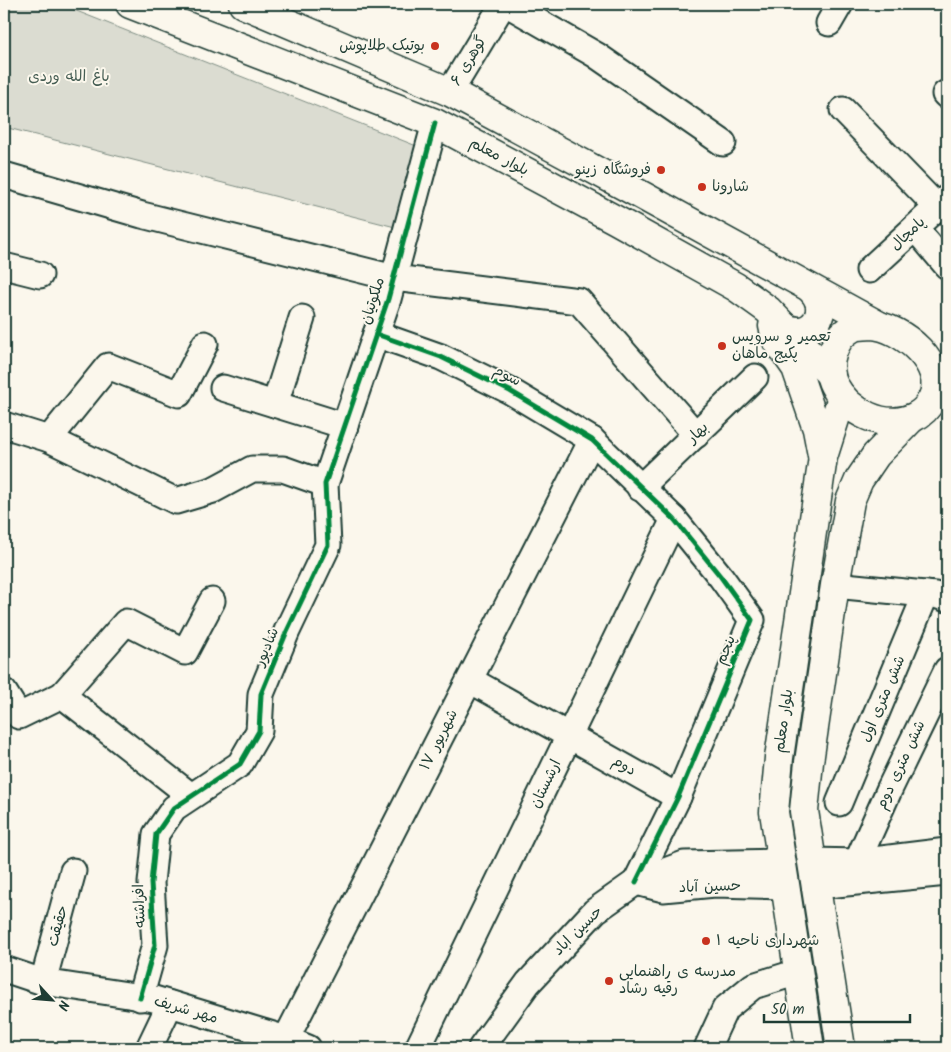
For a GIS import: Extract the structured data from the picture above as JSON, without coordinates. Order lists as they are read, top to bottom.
{
  "streets": {
    "main road": ["بلوار معلم"],
    "street": [
      "گوهری ۶",
      "پامچال",
      "ملکوتیان",
      "سوم",
      "بهار",
      "شادپور",
      "پنجم",
      "شش متری اول",
      "۱۷ شهریور",
      "شش متری دوم",
      "دوم",
      "ارشستان",
      "حسین آباد",
      "افراشته",
      "حقیقت",
      "حسین اباد",
      "مهر شریف"
    ]
  },
  "crossings": [
    ["بلوار معلم", "ملکوتیان"],
    ["بلوار معلم", "حسین آباد"],
    ["بلوار معلم", "حسین اباد"],
    ["ملکوتیان", "سوم"],
    ["ملکوتیان", "بهار"],
    ["ملکوتیان", "شادپور"],
    ["سوم", "پنجم"],
    ["سوم", "۱۷ شهریور"],
    ["بهار", "پنجم"],
    ["شادپور", "افراشته"],
    ["پنجم", "دوم"],
    ["پنجم", "ارشستان"],
    ["پنجم", "حسین آباد"],
    ["پنجم", "حسین اباد"],
    ["۱۷ شهریور", "مهر شریف"],
    ["دوم", "ارشستان"],
    ["حسین آباد", "حسین اباد"],
    ["افراشته", "مهر شریف"],
    ["حقیقت", "مهر شریف"]
  ],
  "parks": ["باغ الله وردی"],
  "places": [
    "بوتیک طلاپوش",
    "فروشگاه زینو",
    "شارونا",
    "تعمیر و سرویس پکیج ماهان",
    "شهرداری ناحیه ۱",
    "مدرسه ی راهنمایی رقیه رشاد"
  ],
  "scale_bar": "50 m",
  "north": "bottom right"
}
